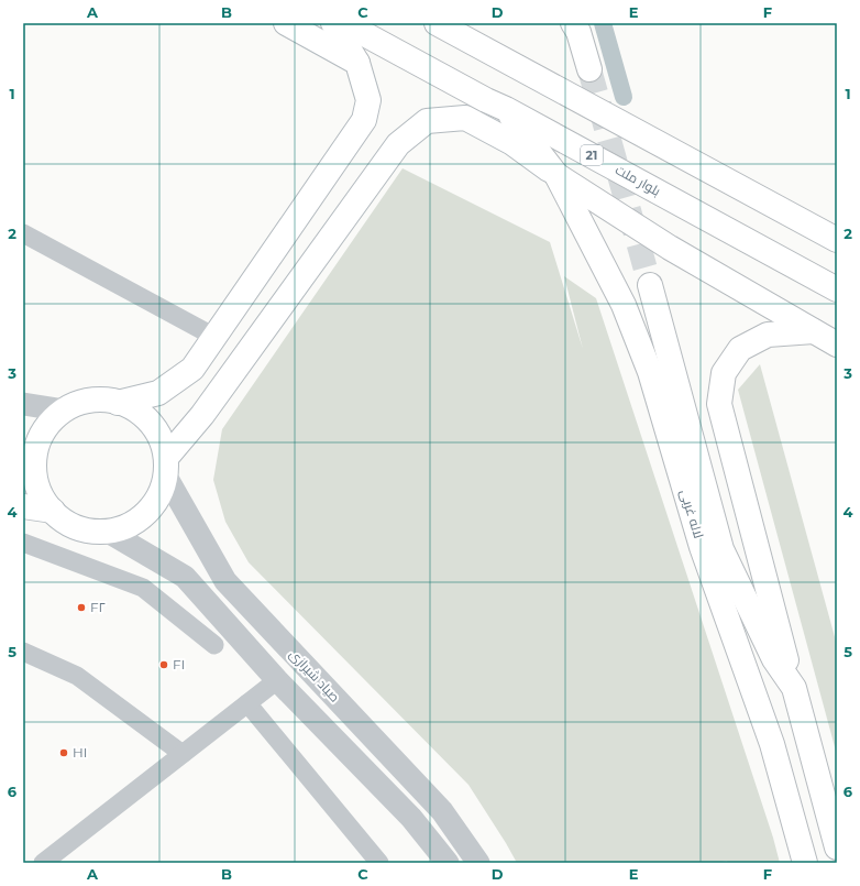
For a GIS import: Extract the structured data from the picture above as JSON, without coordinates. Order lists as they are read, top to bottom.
{
  "streets": {
    "main road": ["21", "بلوار ملت", "لاله غربی"],
    "street": ["صیاد شیرازی"]
  },
  "places": ["F۲", "F۱", "H۱"],
  "grid": {
    "columns": [
      "A",
      "B",
      "C",
      "D",
      "E",
      "F"
    ],
    "rows": [
      "1",
      "2",
      "3",
      "4",
      "5",
      "6"
    ]
  }
}
